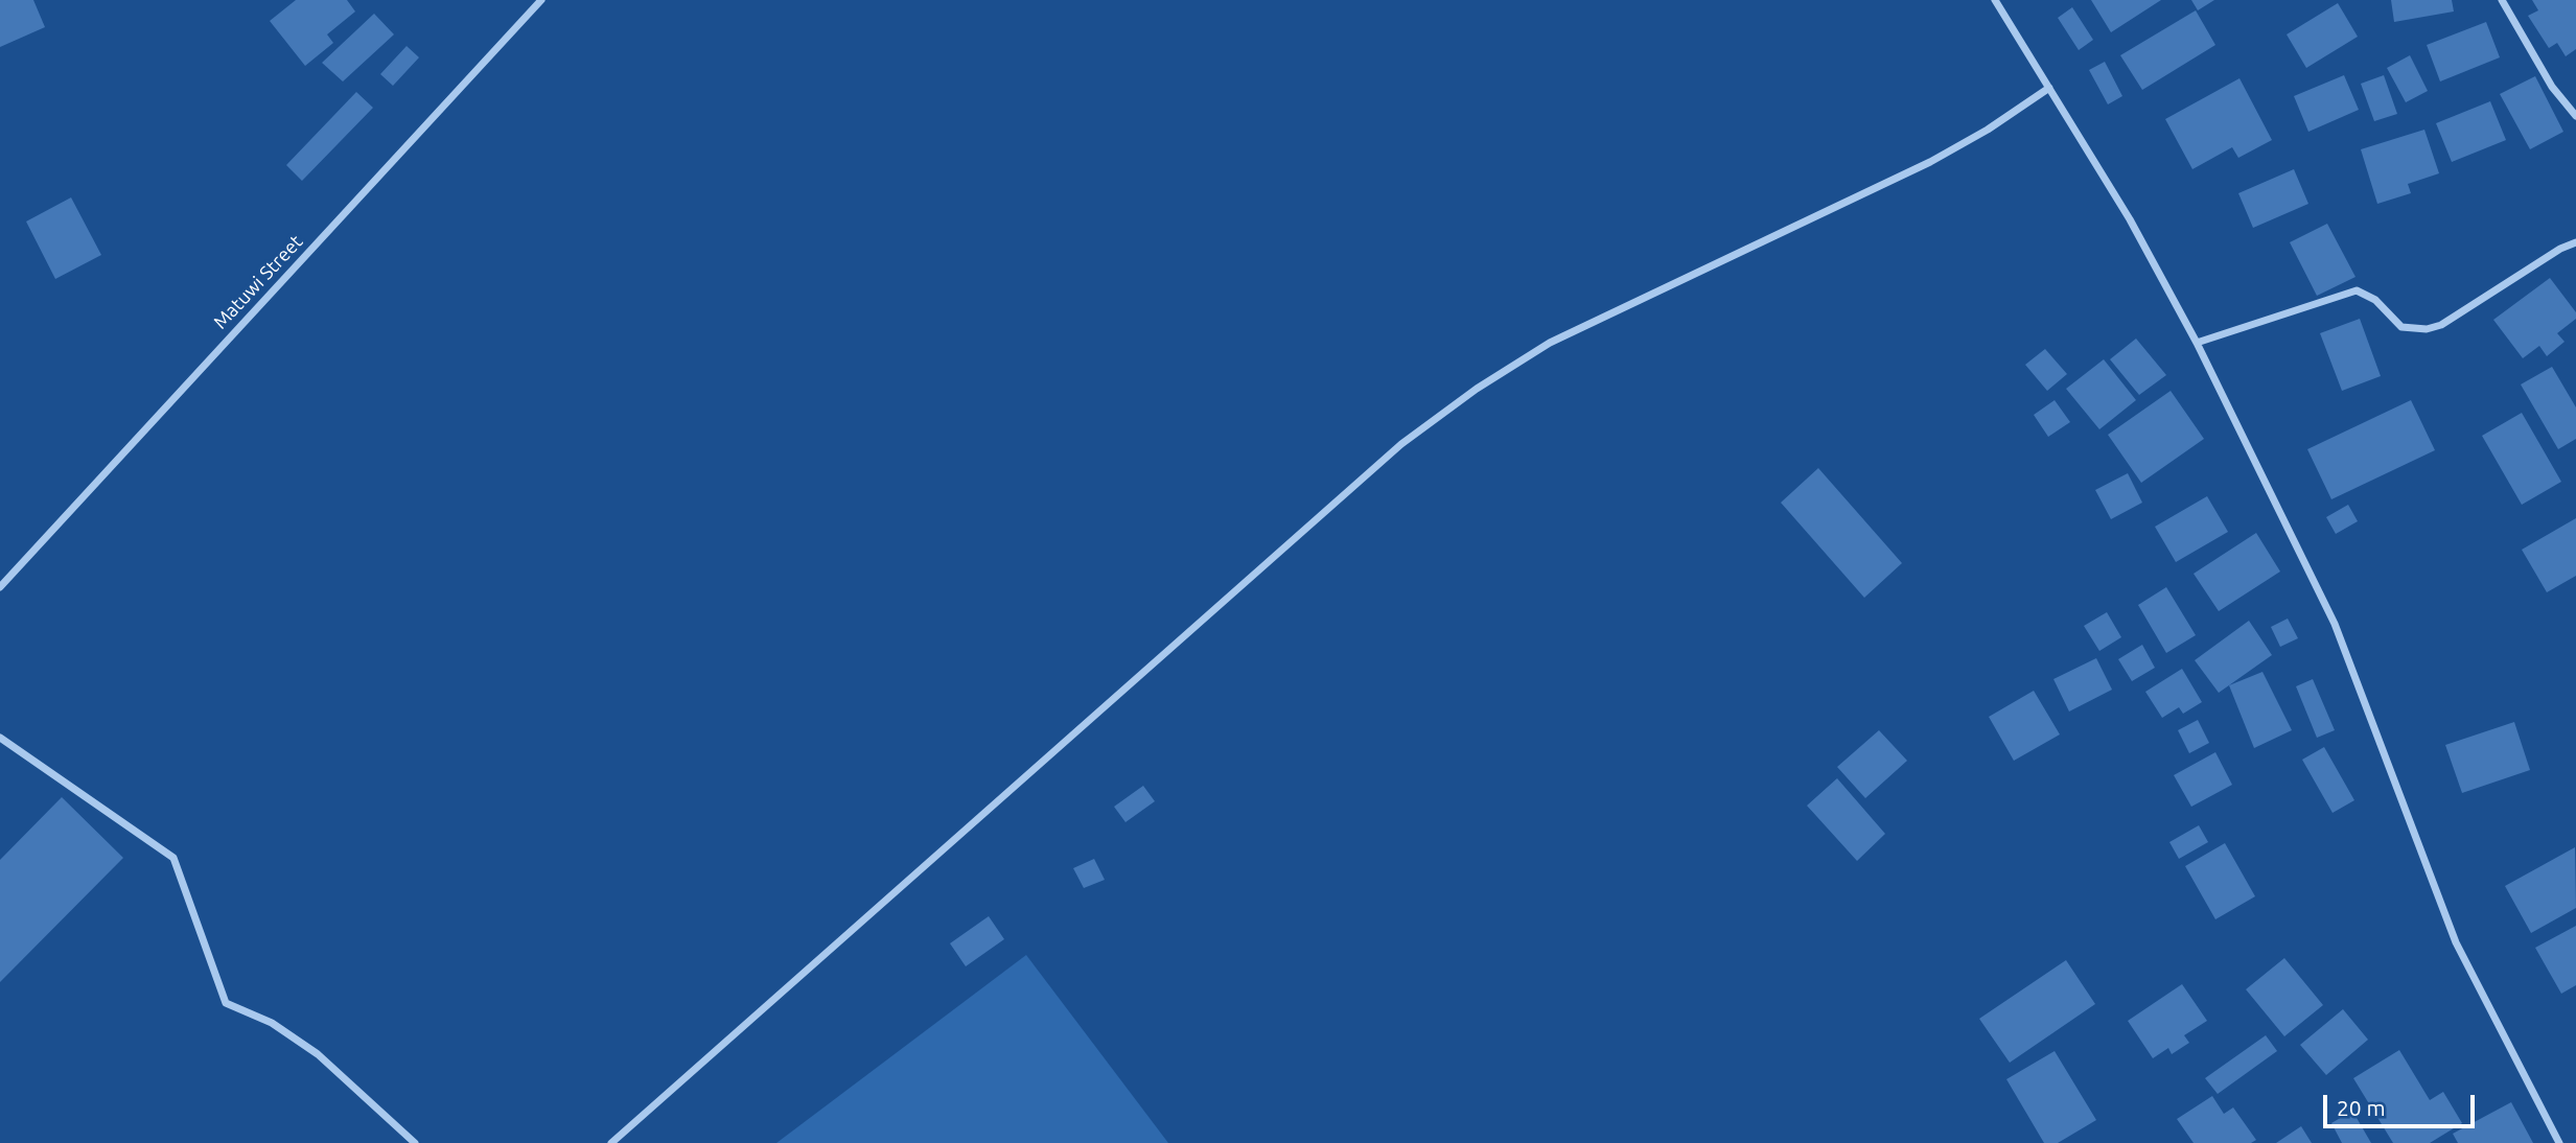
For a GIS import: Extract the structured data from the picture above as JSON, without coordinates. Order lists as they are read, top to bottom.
{
  "streets": {
    "street": ["Matuwi Street"]
  },
  "scale_bar": "20 m"
}
